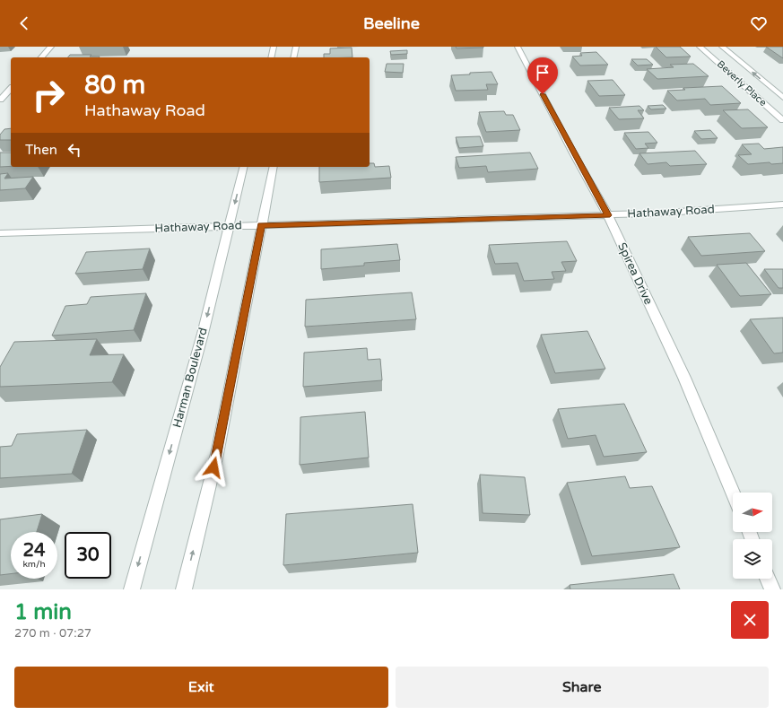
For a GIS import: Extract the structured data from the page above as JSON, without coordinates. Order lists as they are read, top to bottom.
{
  "streets": {
    "street": [
      "Beverly Place",
      "Hathaway Road",
      "Spirea Drive",
      "Harman Boulevard"
    ]
  },
  "crossings": [
    ["Hathaway Road", "Spirea Drive"],
    ["Hathaway Road", "Harman Boulevard"]
  ],
  "north": "right",
  "page": {
    "header": "Beeline",
    "turn": ["80 m", "Hathaway Road"],
    "then": "Then",
    "speed": "24 km/h",
    "limit": "30",
    "heading": ["1 min", "270 m · 07:27"],
    "buttons": ["Exit", "Share"]
  }
}
